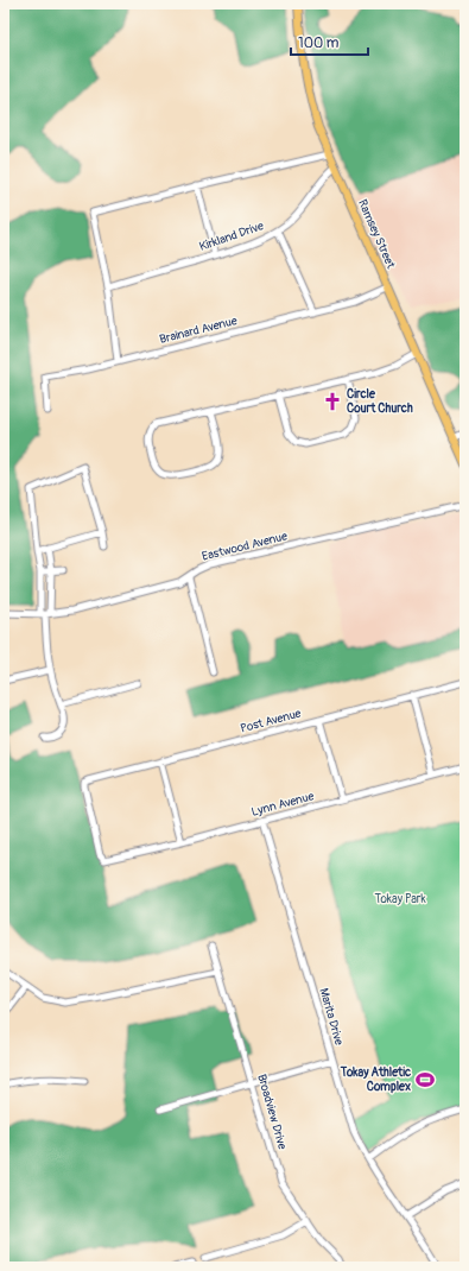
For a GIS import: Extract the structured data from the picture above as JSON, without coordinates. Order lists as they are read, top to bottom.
{
  "streets": {
    "main road": ["Ramsey Street"],
    "street": [
      "Kirkland Drive",
      "Brainard Avenue",
      "Eastwood Avenue",
      "Post Avenue",
      "Lynn Avenue",
      "Marita Drive",
      "Broadview Drive"
    ]
  },
  "crossings": [
    ["Ramsey Street", "Kirkland Drive"],
    ["Ramsey Street", "Brainard Avenue"],
    ["Post Avenue", "Lynn Avenue"],
    ["Lynn Avenue", "Marita Drive"]
  ],
  "parks": ["Tokay Park"],
  "places": {
    "church": ["Circle Court Church"],
    "sports": ["Tokay Athletic Complex"]
  },
  "scale_bar": "100 m"
}
